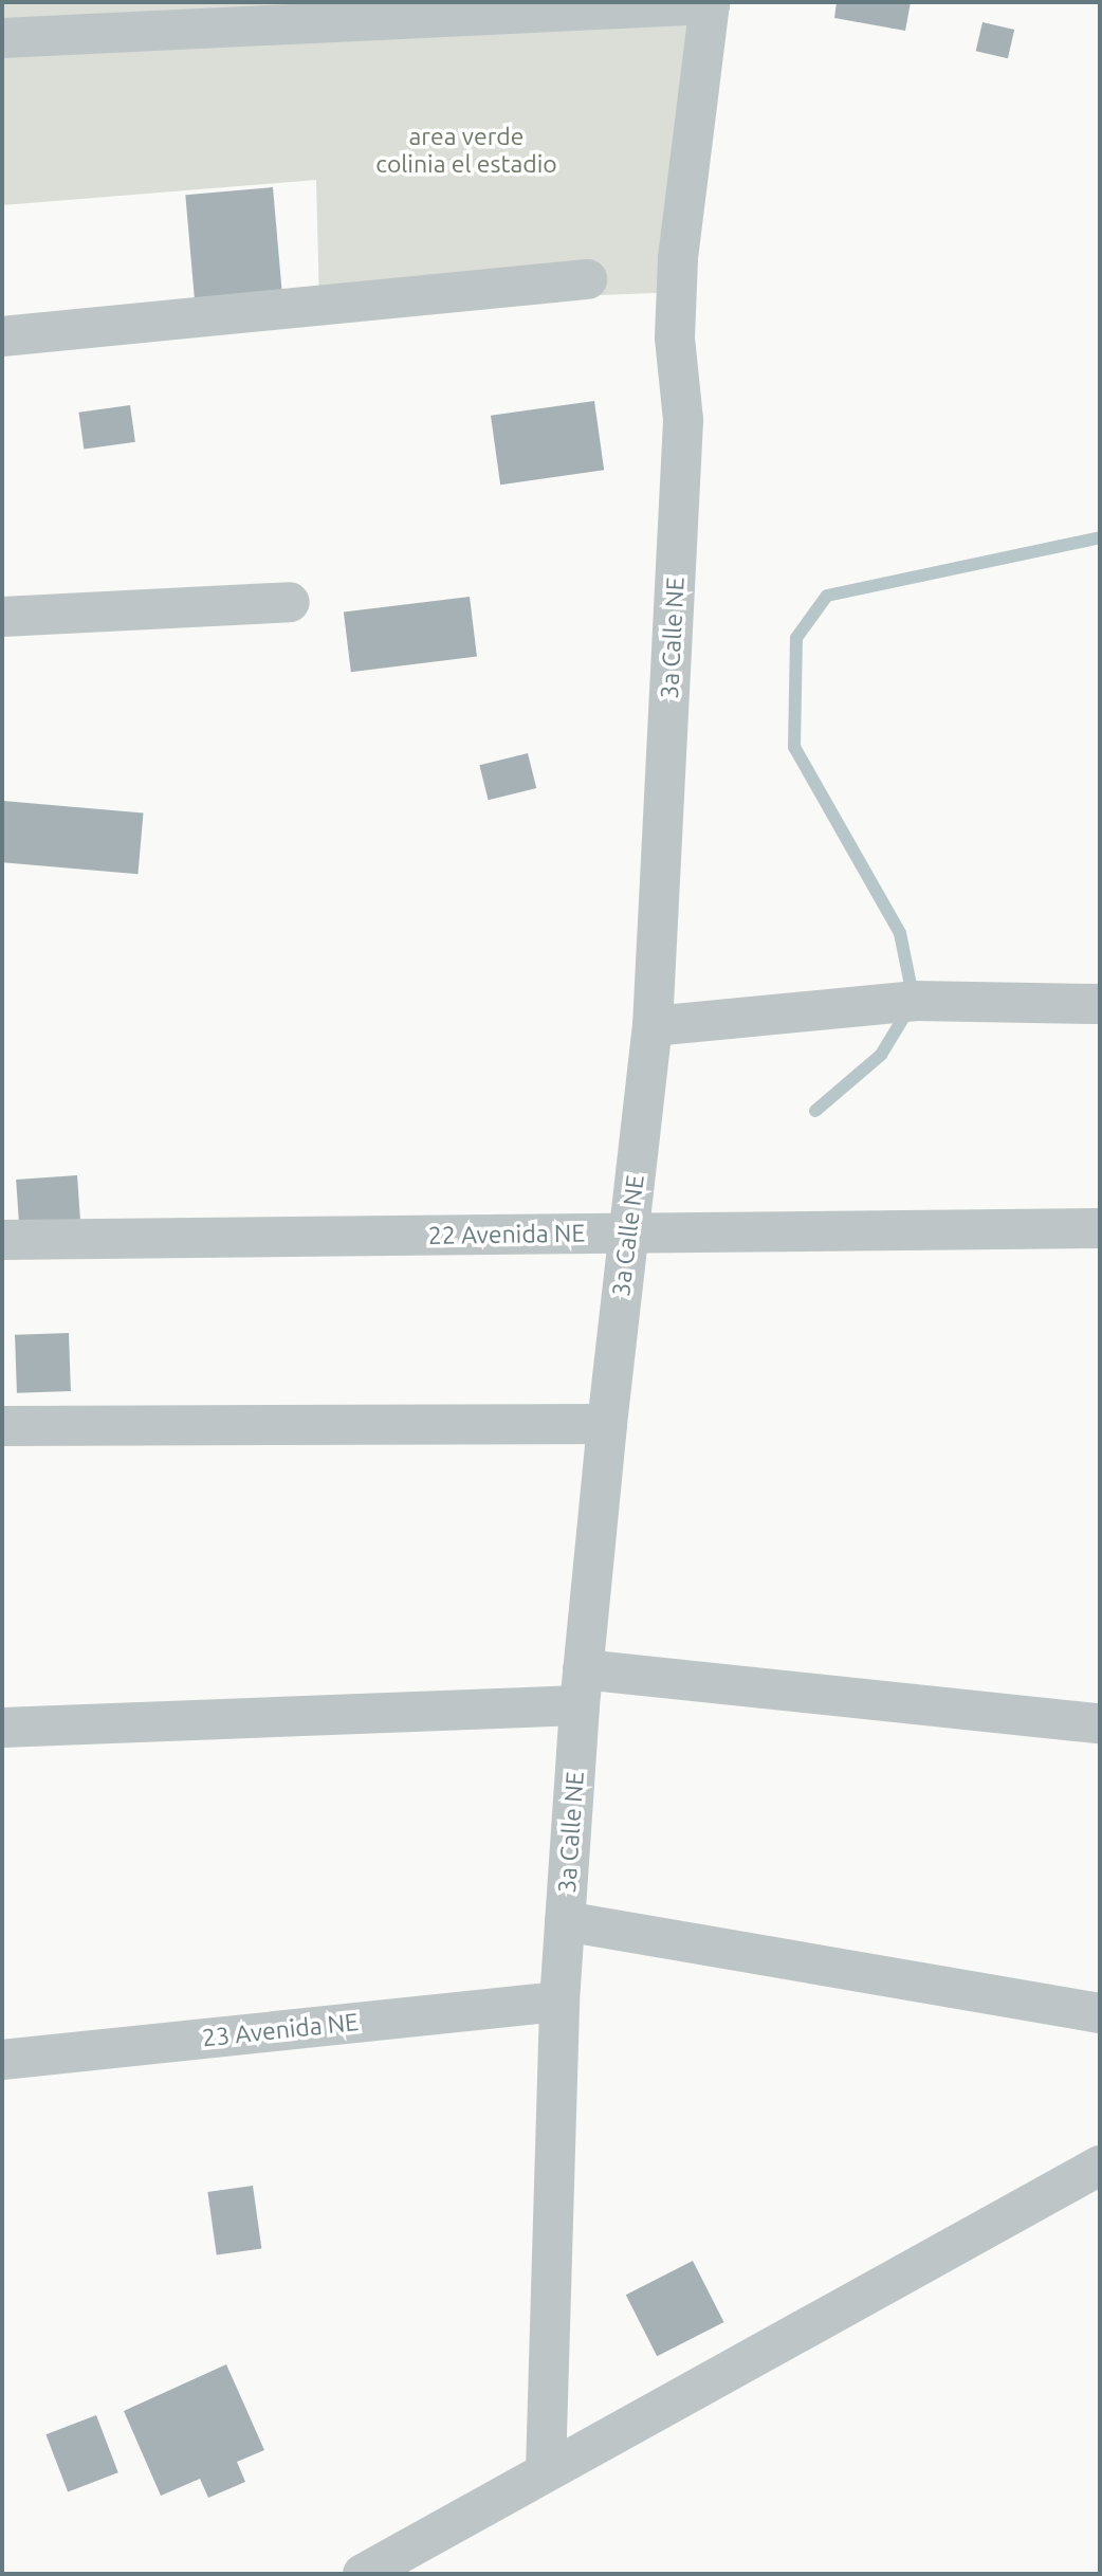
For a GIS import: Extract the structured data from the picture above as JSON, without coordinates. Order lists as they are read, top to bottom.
{
  "streets": {
    "street": ["3a Calle NE", "22 Avenida NE", "23 Avenida NE"]
  },
  "crossings": [
    ["3a Calle NE", "22 Avenida NE"],
    ["3a Calle NE", "23 Avenida NE"]
  ],
  "parks": ["area verde colinia el estadio"]
}
